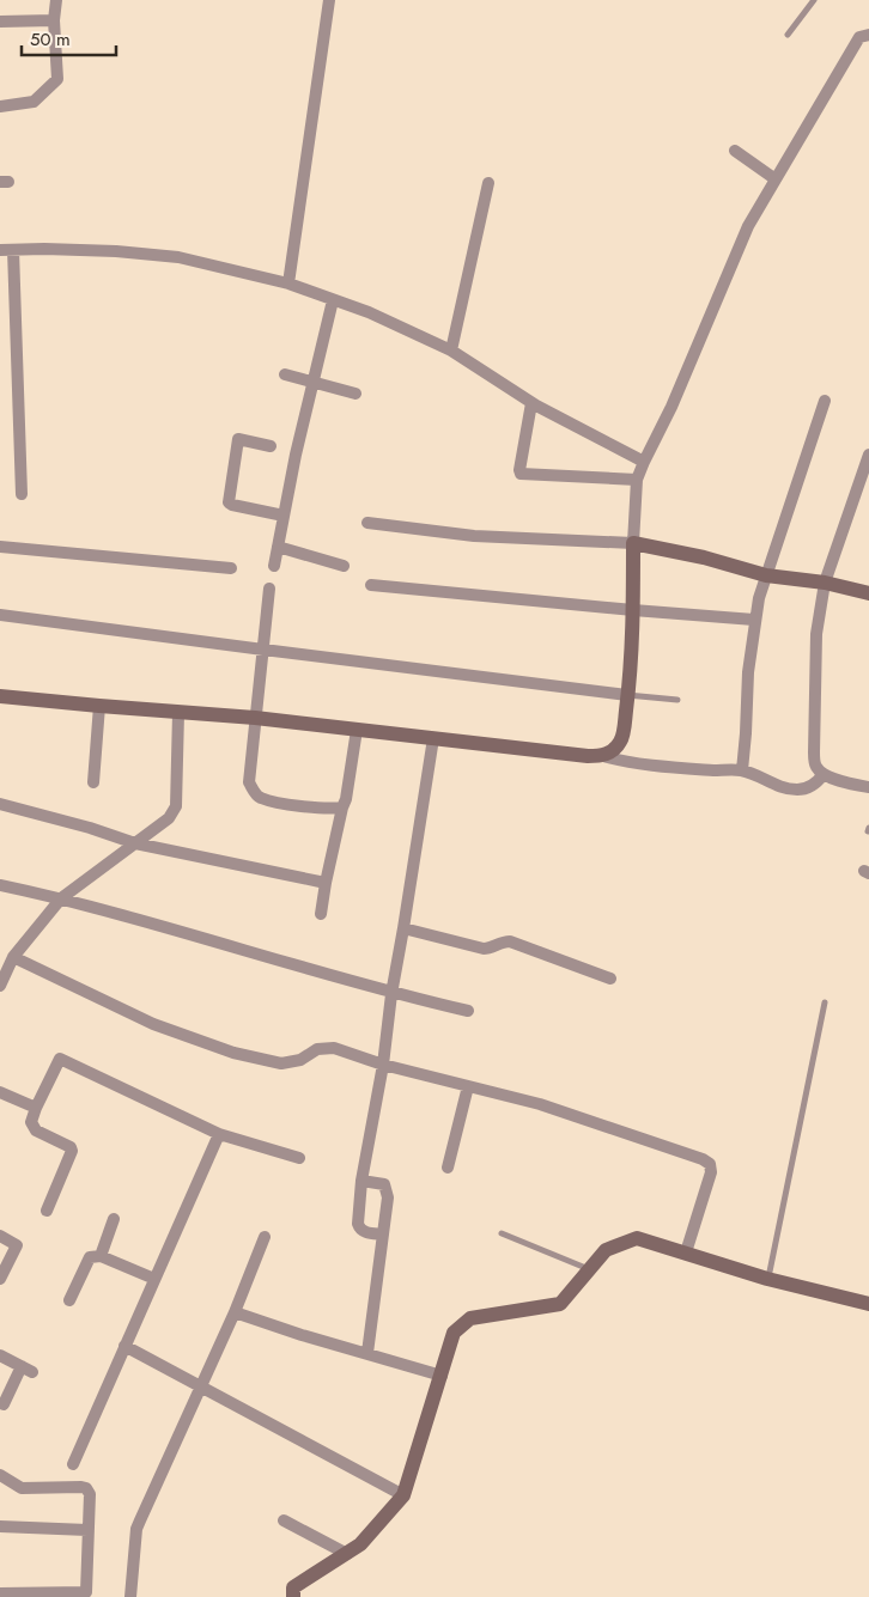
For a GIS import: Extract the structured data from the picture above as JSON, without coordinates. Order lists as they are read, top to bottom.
{
  "scale_bar": "50 m"
}
